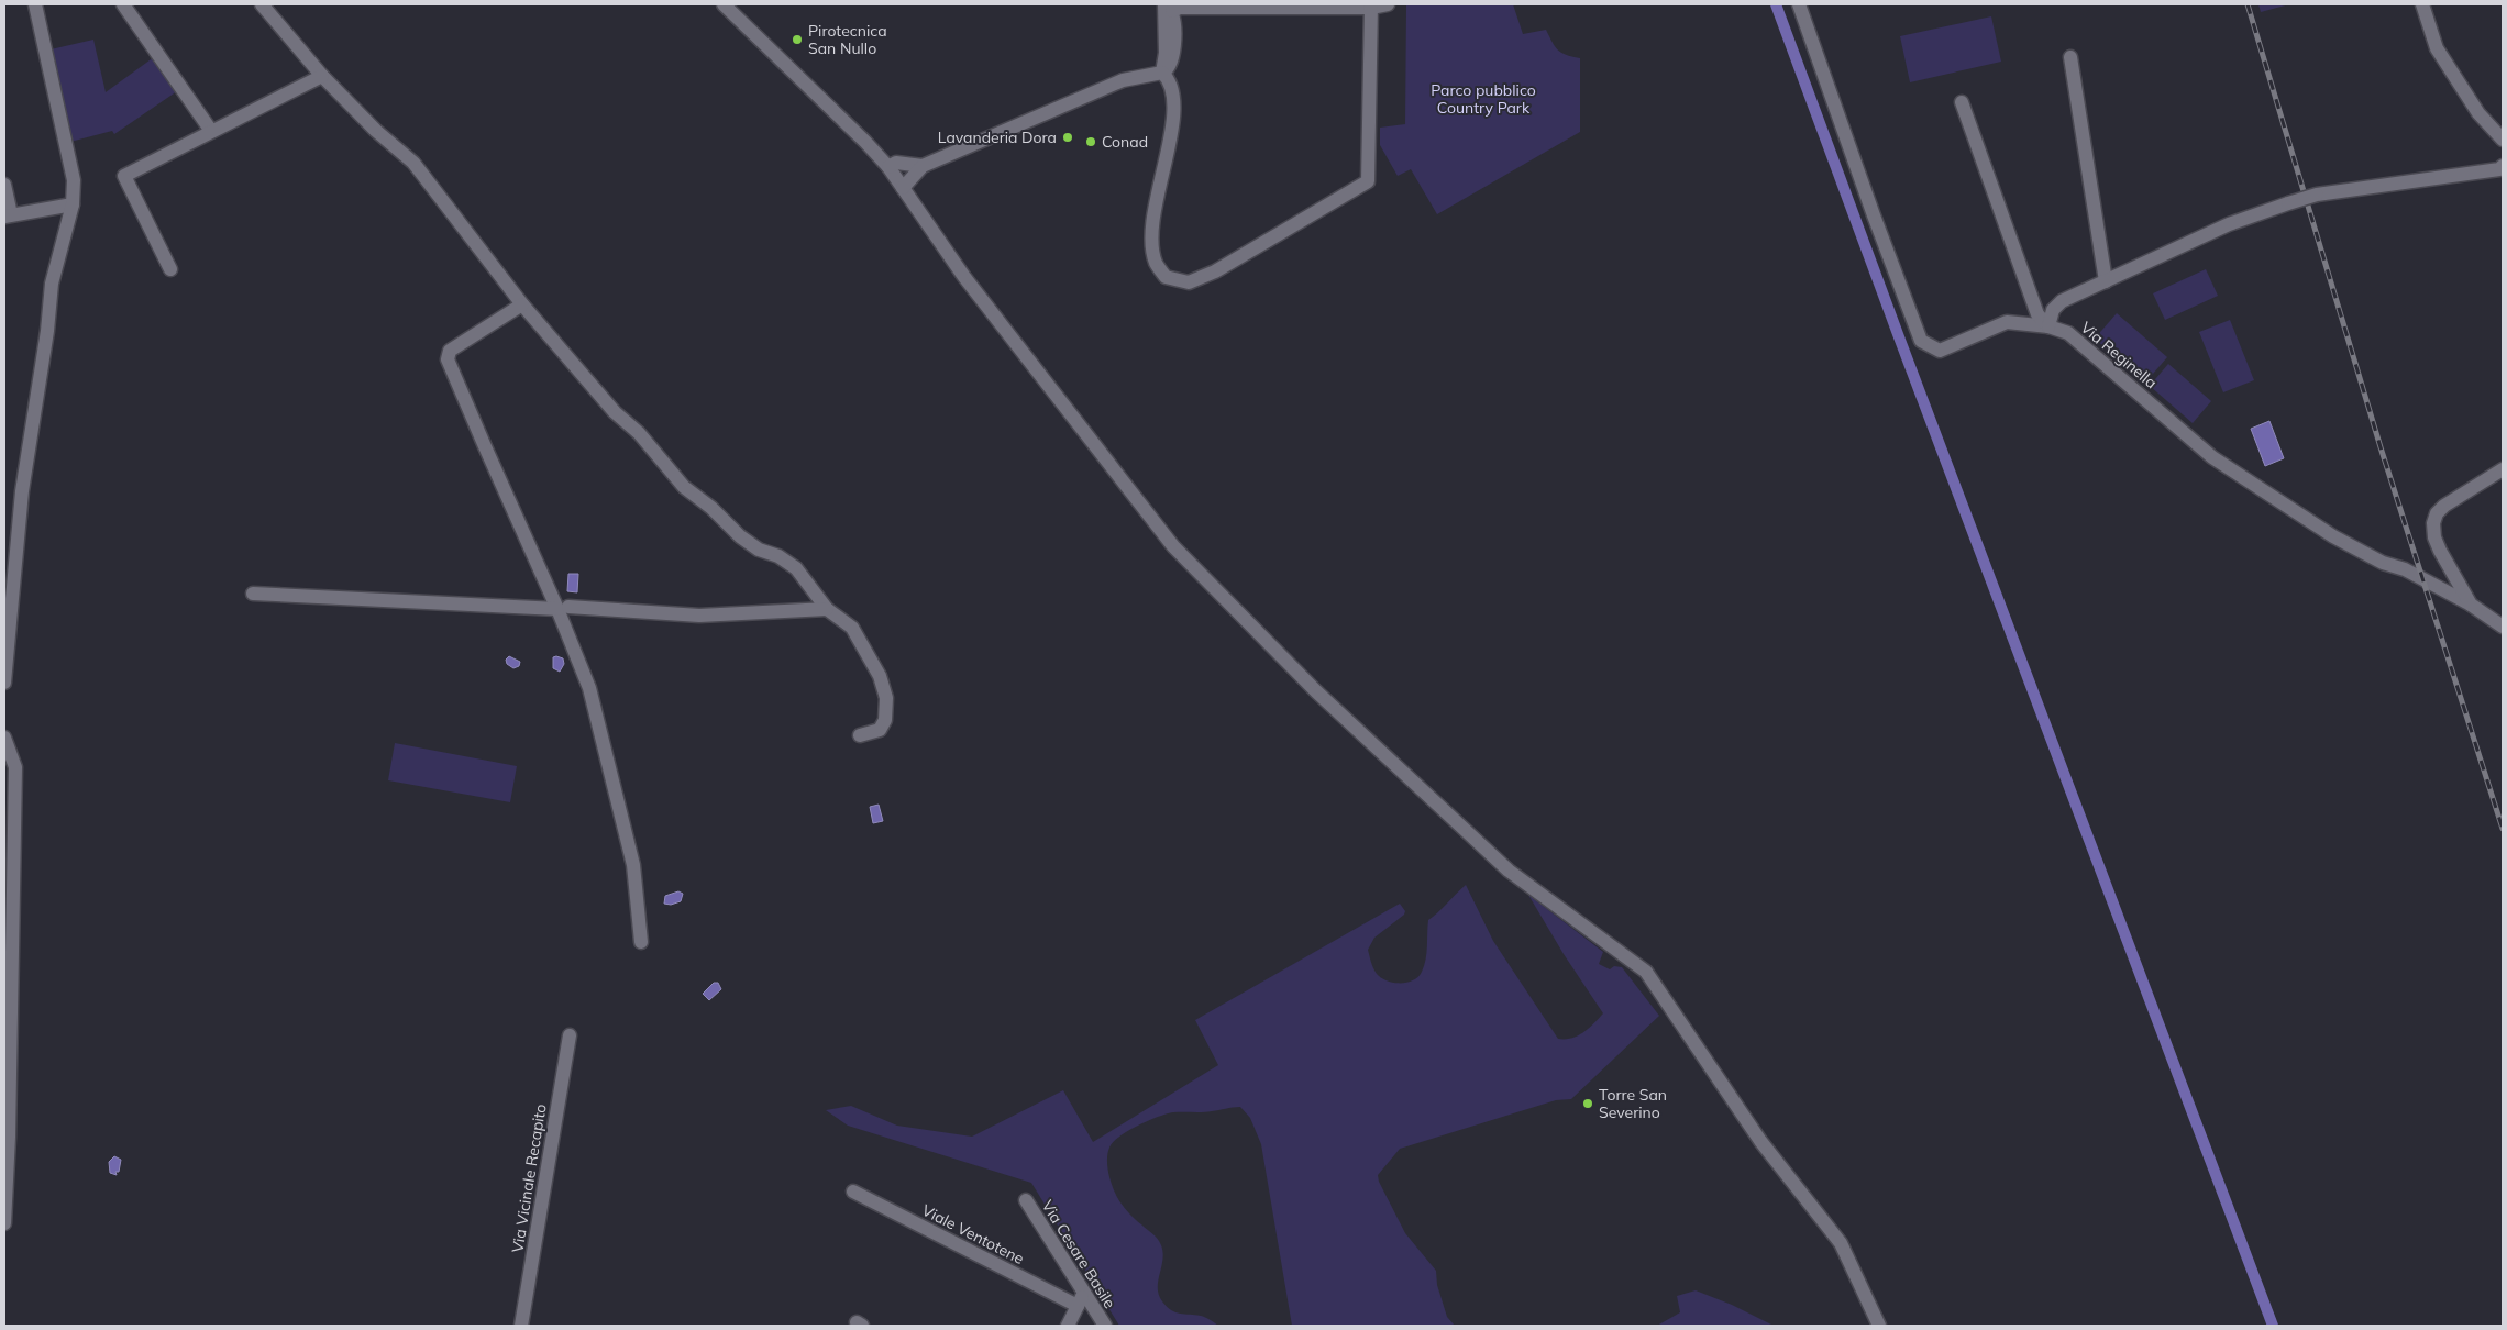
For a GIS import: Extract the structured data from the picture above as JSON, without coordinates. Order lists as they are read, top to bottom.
{
  "streets": {
    "street": [
      "Via Reginella",
      "Via Vicinale Recapito",
      "Viale Ventotene",
      "Via Cesare Basile"
    ]
  },
  "parks": ["Parco pubblico Country Park"],
  "places": [
    "Pirotecnica San Nullo",
    "Lavanderia Dora",
    "Conad",
    "Torre San Severino"
  ]
}
